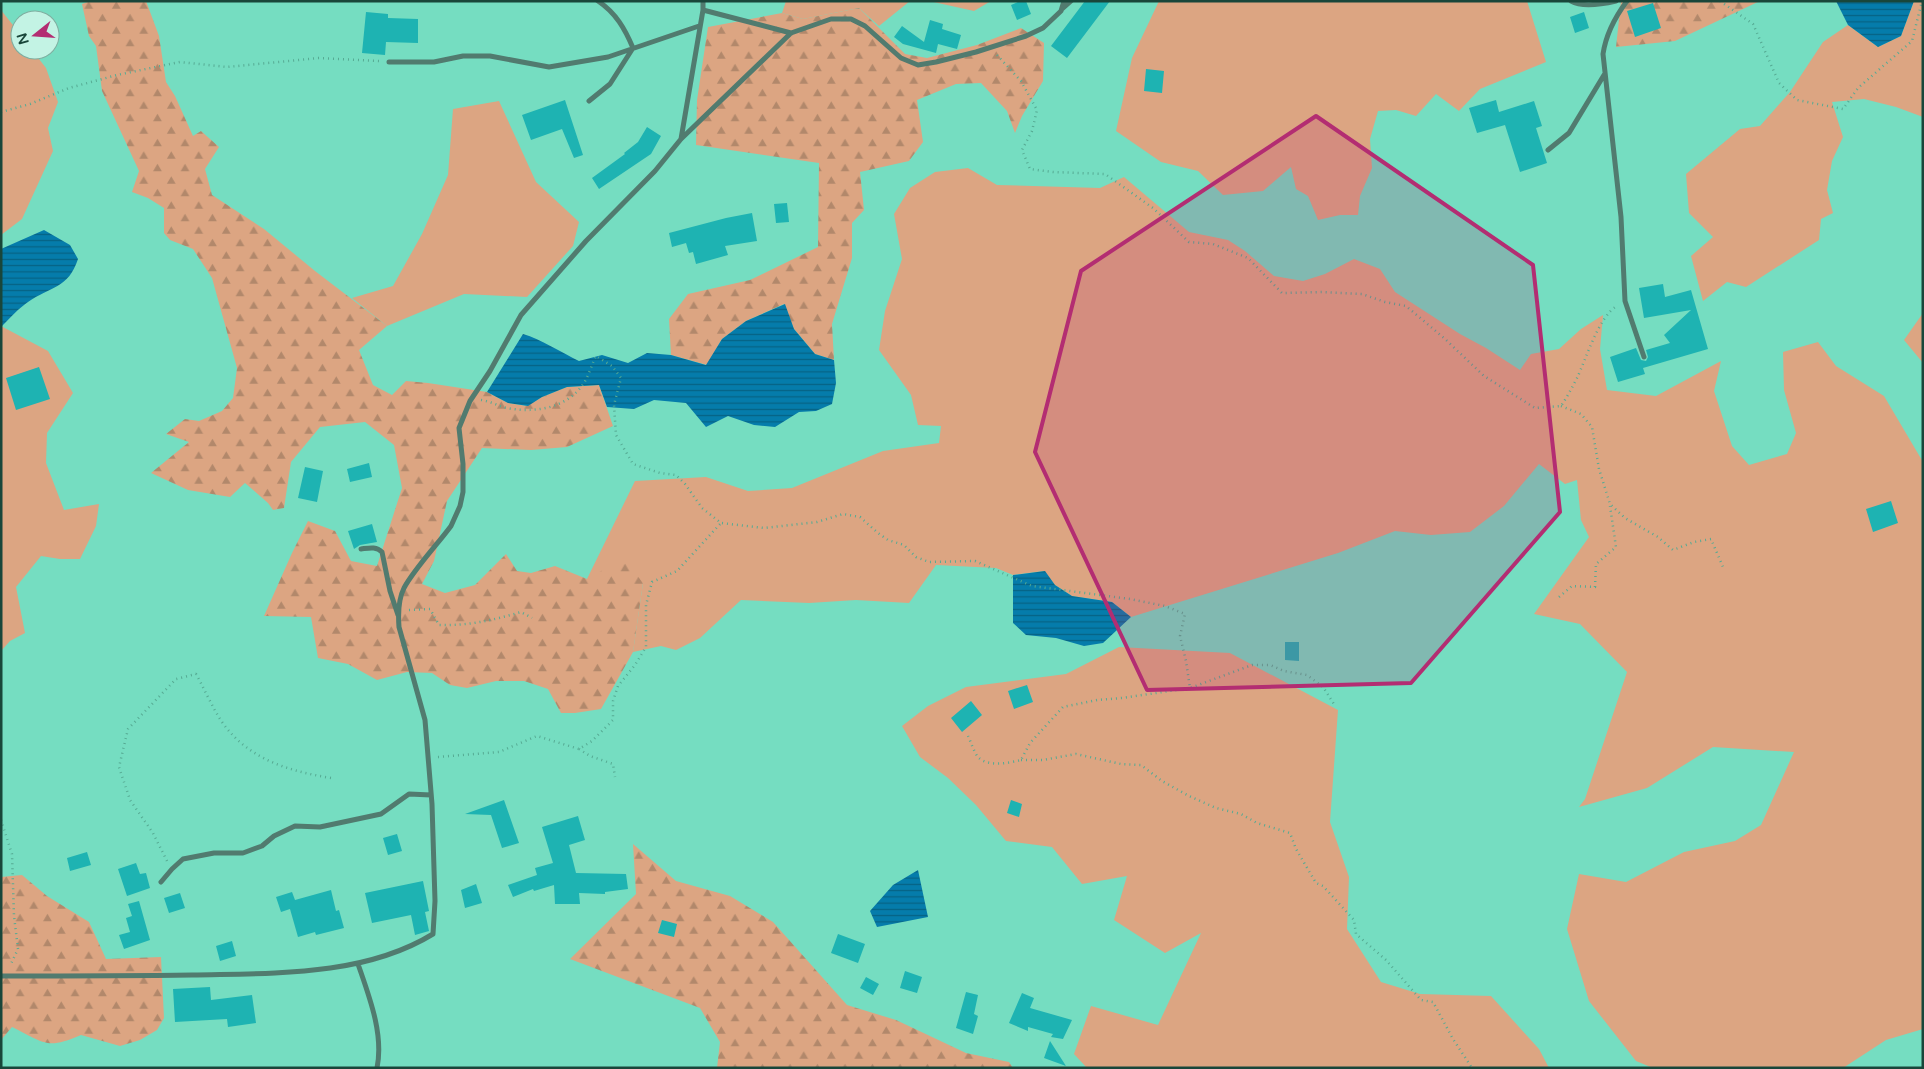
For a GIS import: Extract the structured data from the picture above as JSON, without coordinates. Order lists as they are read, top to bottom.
{
  "north": "left"
}
